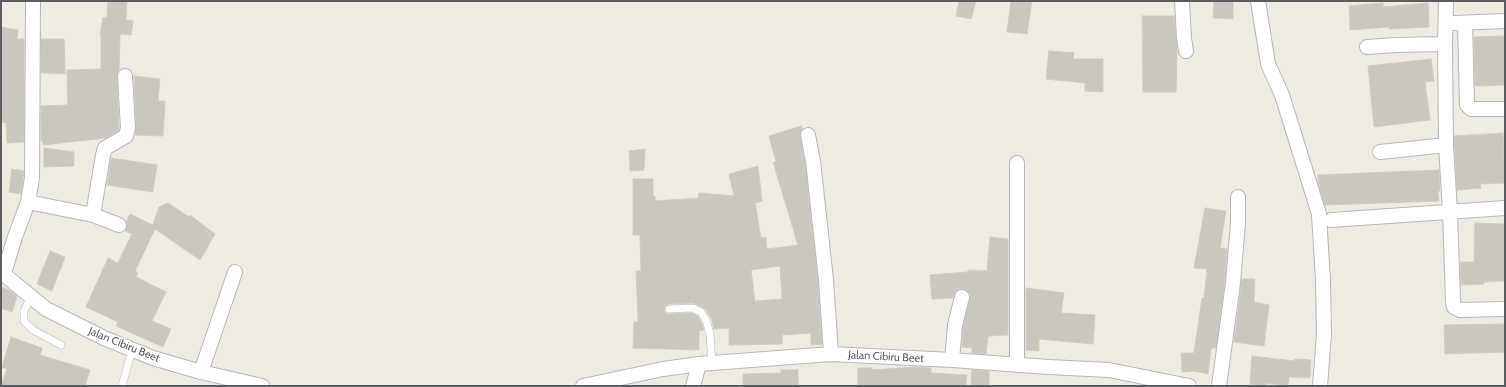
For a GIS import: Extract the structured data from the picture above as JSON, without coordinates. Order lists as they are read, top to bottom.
{
  "streets": {
    "street": ["Jalan Cibiru Beet"]
  }
}
